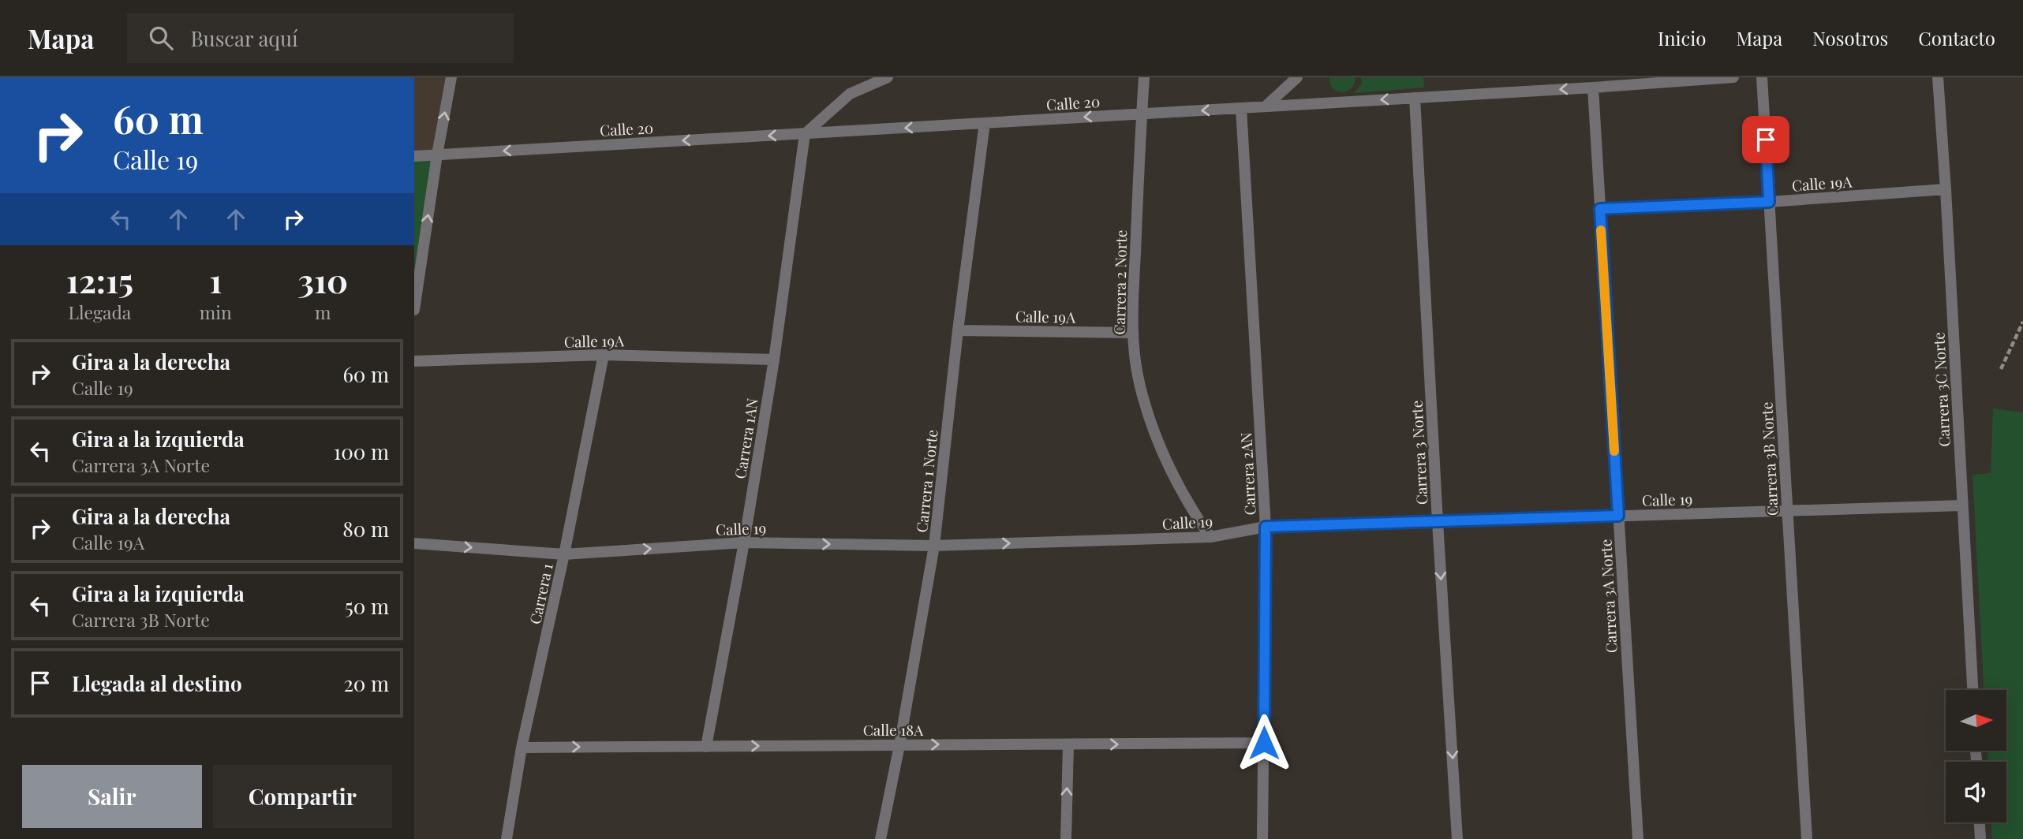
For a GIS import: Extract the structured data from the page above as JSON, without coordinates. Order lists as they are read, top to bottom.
{
  "streets": {
    "street": [
      "Calle 20",
      "Calle 19A",
      "Carrera 2 Norte",
      "Carrera 3C Norte",
      "Carrera 1AN",
      "Carrera 3 Norte",
      "Carrera 3B Norte",
      "Carrera 2AN",
      "Carrera 1 Norte",
      "Calle 19",
      "Carrera 1",
      "Carrera 3A Norte",
      "Calle 18A"
    ]
  },
  "crossings": [
    ["Calle 20", "Carrera 2 Norte"],
    ["Calle 20", "Carrera 1AN"],
    ["Calle 20", "Carrera 3 Norte"],
    ["Calle 20", "Carrera 2AN"],
    ["Calle 20", "Carrera 1 Norte"],
    ["Calle 20", "Carrera 3A Norte"],
    ["Calle 19A", "Carrera 2 Norte"],
    ["Calle 19A", "Carrera 3C Norte"],
    ["Calle 19A", "Carrera 1AN"],
    ["Calle 19A", "Carrera 3B Norte"],
    ["Calle 19A", "Carrera 1 Norte"],
    ["Calle 19A", "Carrera 1"],
    ["Calle 19A", "Carrera 3A Norte"],
    ["Carrera 2 Norte", "Calle 19"],
    ["Carrera 3C Norte", "Calle 19"],
    ["Carrera 1AN", "Calle 19"],
    ["Carrera 1AN", "Calle 18A"],
    ["Carrera 3 Norte", "Calle 19"],
    ["Carrera 3B Norte", "Calle 19"],
    ["Carrera 2AN", "Calle 19"],
    ["Carrera 2AN", "Calle 18A"],
    ["Carrera 1 Norte", "Calle 19"],
    ["Carrera 1 Norte", "Calle 18A"],
    ["Calle 19", "Carrera 1"],
    ["Calle 19", "Carrera 3A Norte"],
    ["Carrera 1", "Calle 18A"]
  ],
  "one_way": [
    "Calle 20",
    "Carrera 3 Norte",
    "Calle 19",
    "Calle 18A"
  ],
  "north": "right",
  "page": {
    "header": "Mapa",
    "search": "Buscar aquí",
    "nav": [
      "Inicio",
      "Mapa",
      "Nosotros",
      "Contacto"
    ],
    "turn": ["60 m", "Calle 19"],
    "eta": [
      "12:15",
      "Llegada",
      "1",
      "min",
      "310",
      "m"
    ],
    "list": [
      {
        "name": "Gira a la derecha",
        "note": "Calle 19",
        "value": "60 m"
      },
      {
        "name": "Gira a la izquierda",
        "note": "Carrera 3A Norte",
        "value": "100 m"
      },
      {
        "name": "Gira a la derecha",
        "note": "Calle 19A",
        "value": "80 m"
      },
      {
        "name": "Gira a la izquierda",
        "note": "Carrera 3B Norte",
        "value": "50 m"
      },
      {
        "name": "Llegada al destino",
        "value": "20 m"
      }
    ],
    "buttons": ["Salir", "Compartir"]
  }
}
